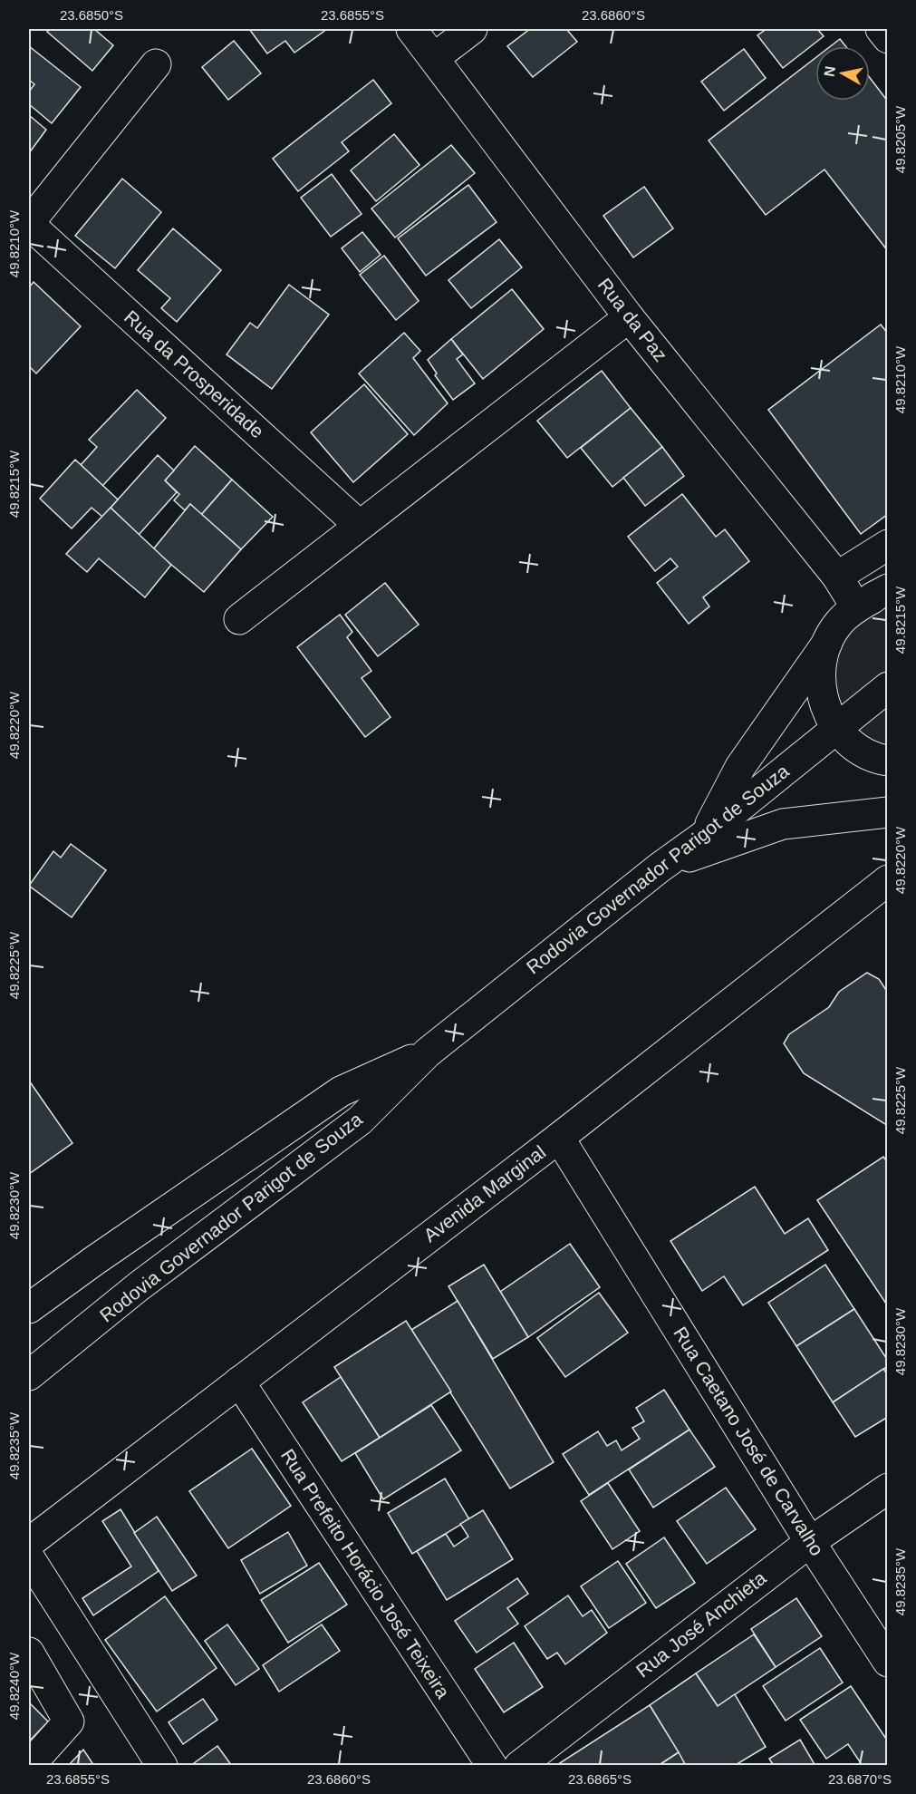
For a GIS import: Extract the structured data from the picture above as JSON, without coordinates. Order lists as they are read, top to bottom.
{
  "streets": {
    "street": [
      "Rua da Paz",
      "Rua da Prosperidade",
      "Rodovia Governador Parigot de Souza",
      "Avenida Marginal",
      "Rua Caetano José de Carvalho",
      "Rua Prefeito Horácio José Teixeira",
      "Rua José Anchieta"
    ]
  },
  "crossings": [
    ["Avenida Marginal", "Rua Caetano José de Carvalho"],
    ["Avenida Marginal", "Rua Prefeito Horácio José Teixeira"],
    ["Rua Caetano José de Carvalho", "Rua José Anchieta"]
  ],
  "north": "left",
  "coordinates": [
    "23.6850°S",
    "23.6855°S",
    "23.6860°S",
    "49.8205°W",
    "49.8210°W",
    "49.8215°W",
    "49.8220°W",
    "49.8225°W",
    "49.8230°W",
    "49.8235°W",
    "49.8240°W",
    "23.6865°S",
    "23.6870°S"
  ]
}
